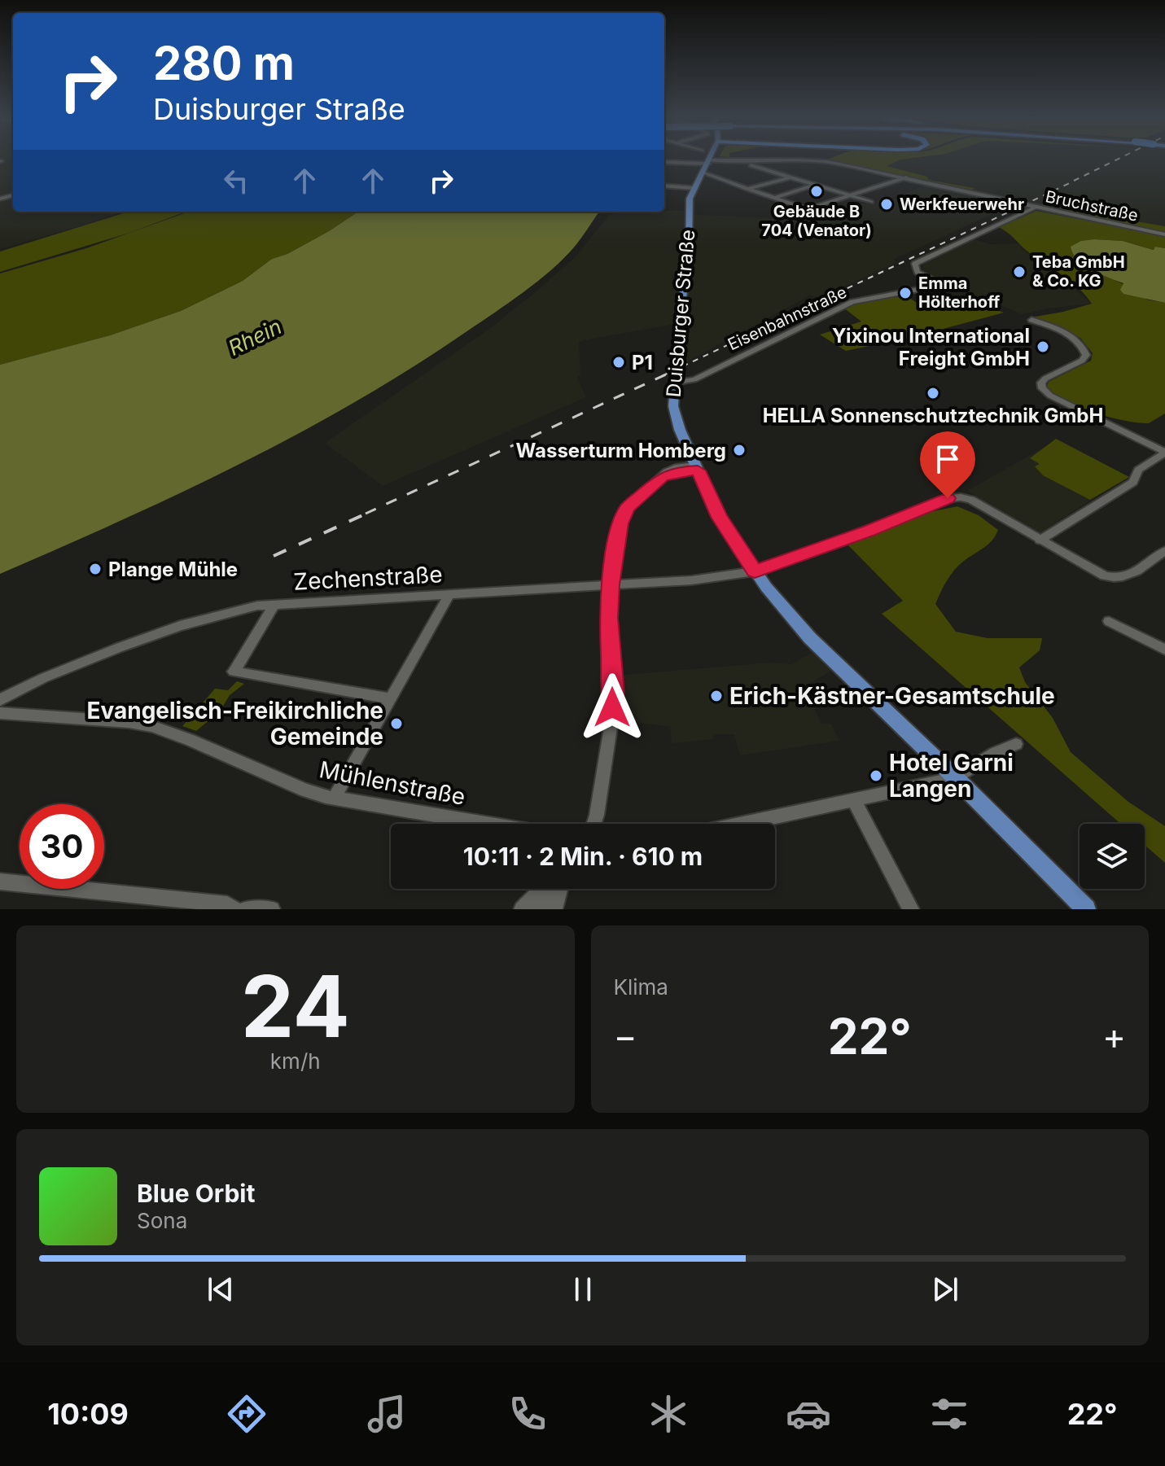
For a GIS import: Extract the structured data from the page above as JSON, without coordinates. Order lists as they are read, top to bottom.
{
  "streets": {
    "main road": ["Duisburger Straße"],
    "street": [
      "Bruchstraße",
      "Eisenbahnstraße",
      "Zechenstraße",
      "Mühlenstraße"
    ]
  },
  "crossings": [
    ["Bruchstraße", "Eisenbahnstraße"],
    ["Duisburger Straße", "Eisenbahnstraße"],
    ["Duisburger Straße", "Zechenstraße"]
  ],
  "water": ["Rhein"],
  "places": [
    "Gebäude B 704 (Venator)",
    "Werkfeuerwehr",
    "Teba GmbH & Co. KG",
    "Emma Hölterhoff",
    "Yixinou International Freight GmbH",
    "P1",
    "HELLA Sonnenschutztechnik GmbH",
    "Wasserturm Homberg",
    "Plange Mühle",
    "Erich-Kästner-Gesamtschule",
    "Evangelisch-Freikirchliche Gemeinde",
    "Hotel Garni Langen"
  ],
  "page": {
    "turn": ["280 m", "Duisburger Straße"],
    "limit": "30",
    "trip": "10:11 · 2 Min. · 610 m",
    "tile": [
      ["24", "km/h"],
      "Klima"
    ],
    "heat": ["−", "22°", "+"],
    "song": ["Blue Orbit", "Sona"],
    "tabs": ["10:09", "22°"]
  }
}
